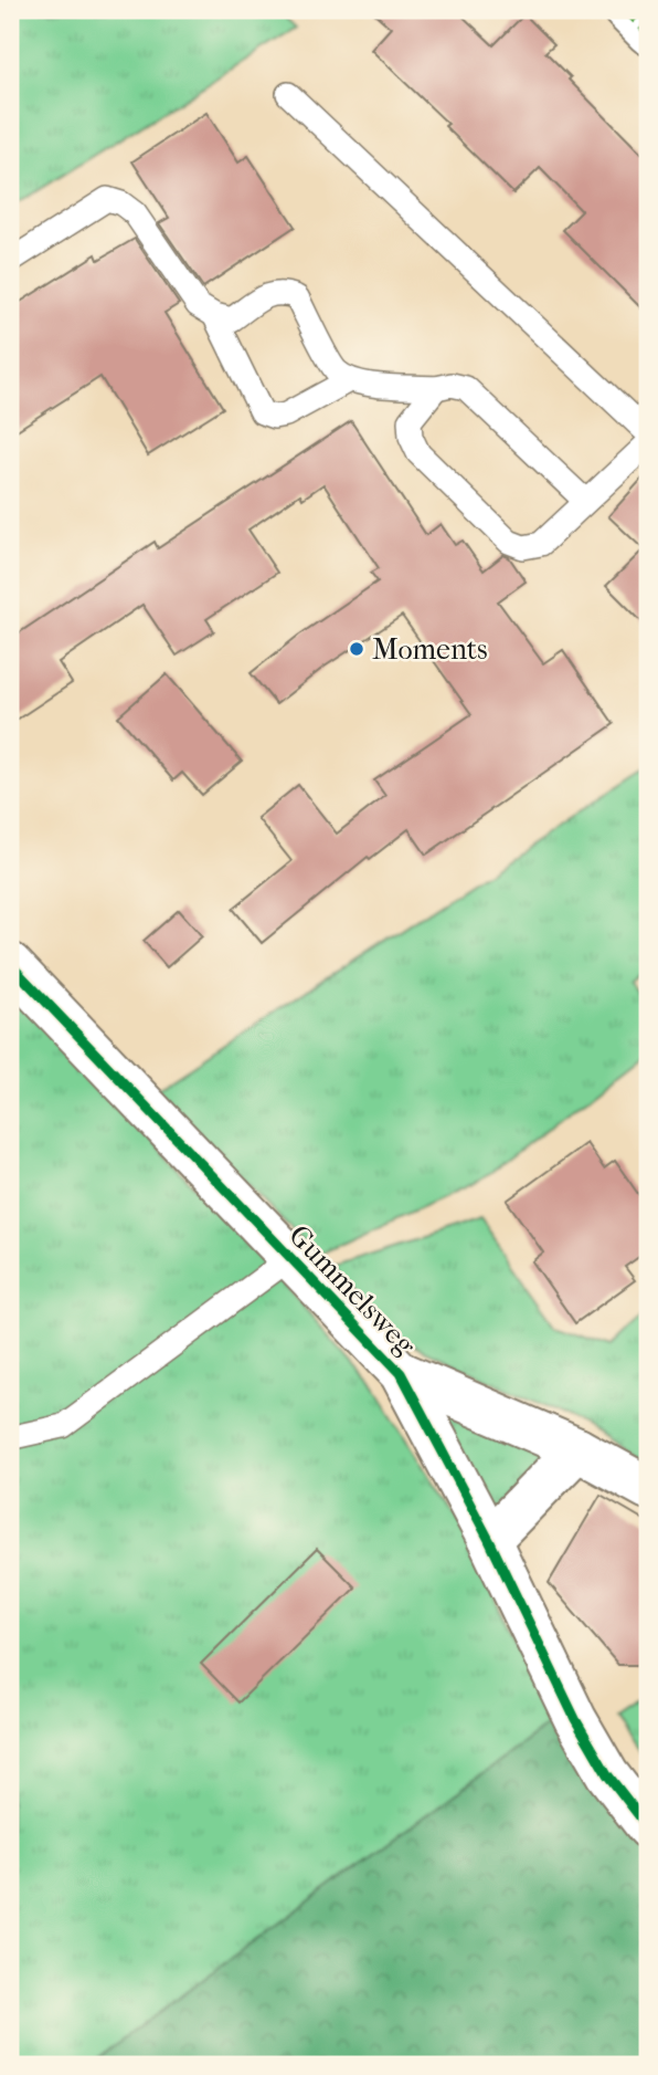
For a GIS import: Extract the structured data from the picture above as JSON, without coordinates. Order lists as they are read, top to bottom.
{
  "streets": {
    "street": ["Gummelsweg"]
  },
  "places": ["Moments"]
}
